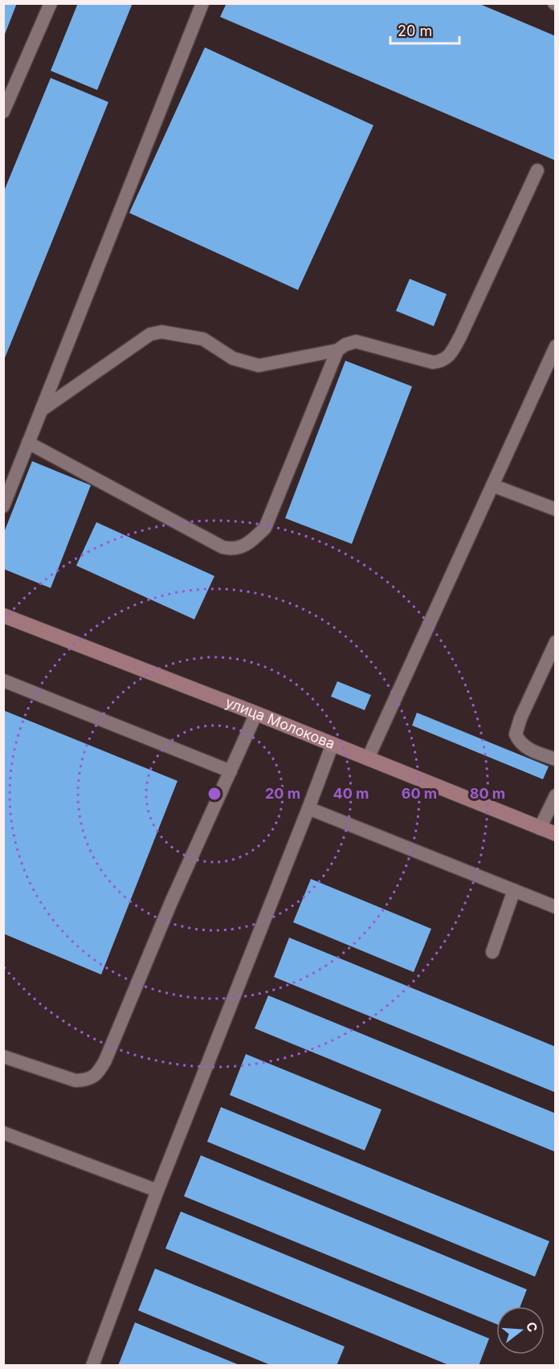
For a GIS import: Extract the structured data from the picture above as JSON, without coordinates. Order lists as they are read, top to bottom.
{
  "streets": {
    "street": ["улица Молокова"]
  },
  "scale_bar": "20 m",
  "north": "right",
  "rings": [
    "20 m",
    "40 m",
    "60 m",
    "80 m"
  ]
}
